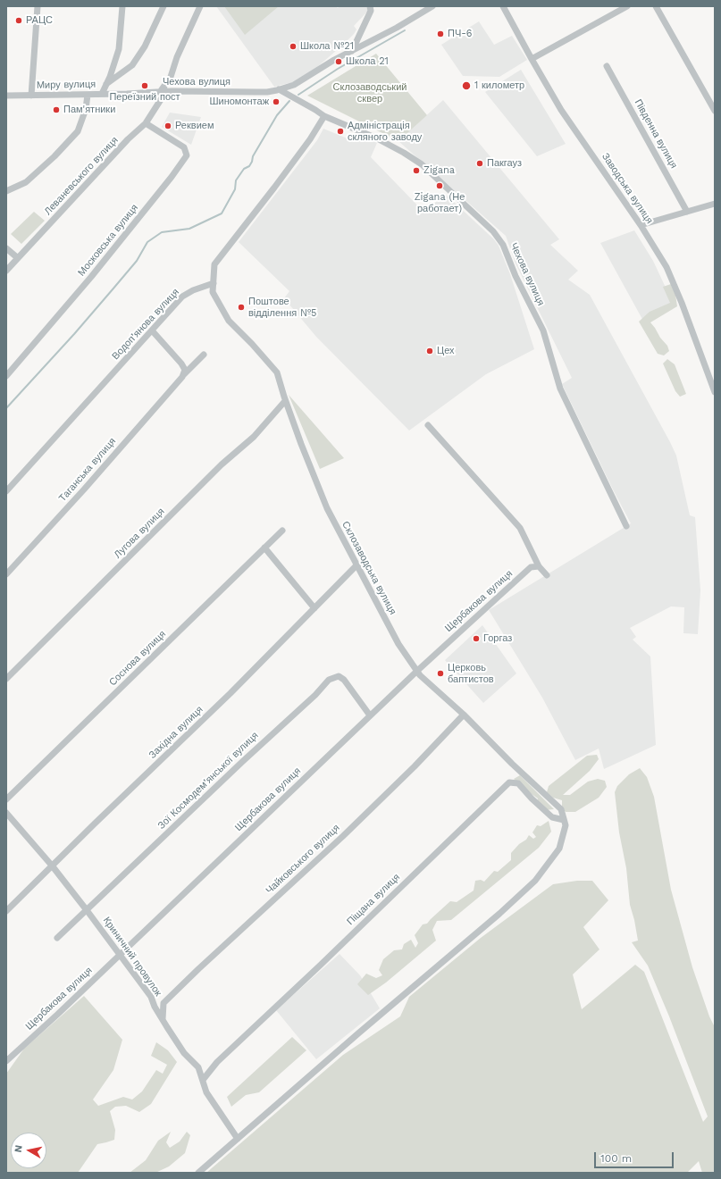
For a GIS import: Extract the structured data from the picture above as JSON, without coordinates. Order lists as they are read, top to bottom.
{
  "streets": {
    "street": [
      "Чехова вулиця",
      "Миру вулиця",
      "Південна вулиця",
      "Леваневського вулиця",
      "Заводська вулиця",
      "Московська вулиця",
      "Водоп’янова вулиця",
      "Таганська вулиця",
      "Лугова вулиця",
      "Склозаводська вулиця",
      "Щербакова вулиця",
      "Соснова вулиця",
      "Західна вулиця",
      "Зої Космодем’янської вулиця",
      "Чайковського вулиця",
      "Піщана вулиця",
      "Криничний провулок"
    ]
  },
  "crossings": [
    ["Чехова вулиця", "Миру вулиця"],
    ["Чехова вулиця", "Леваневського вулиця"],
    ["Леваневського вулиця", "Московська вулиця"],
    ["Водоп’янова вулиця", "Склозаводська вулиця"],
    ["Лугова вулиця", "Склозаводська вулиця"],
    ["Склозаводська вулиця", "Щербакова вулиця"],
    ["Склозаводська вулиця", "Західна вулиця"],
    ["Склозаводська вулиця", "Чайковського вулиця"],
    ["Склозаводська вулиця", "Піщана вулиця"],
    ["Щербакова вулиця", "Зої Космодем’янської вулиця"],
    ["Щербакова вулиця", "Криничний провулок"],
    ["Західна вулиця", "Криничний провулок"],
    ["Зої Космодем’янської вулиця", "Криничний провулок"],
    ["Піщана вулиця", "Криничний провулок"]
  ],
  "parks": ["Склозаводський сквер"],
  "places": [
    "РАЦС",
    "ПЧ-6",
    "Школа №21",
    "Школа 21",
    "Переїзний пост",
    "1 километр",
    "Шиномонтаж",
    "Пам'ятники",
    "Реквием",
    "Адміністрація скляного заводу",
    "Пакгауз",
    "Zigana",
    "Zigana (Не работает)",
    "Поштове відділення №5",
    "Цех",
    "Горгаз",
    "Церковь баптистов"
  ],
  "scale_bar": "100 m",
  "north": "left"
}
